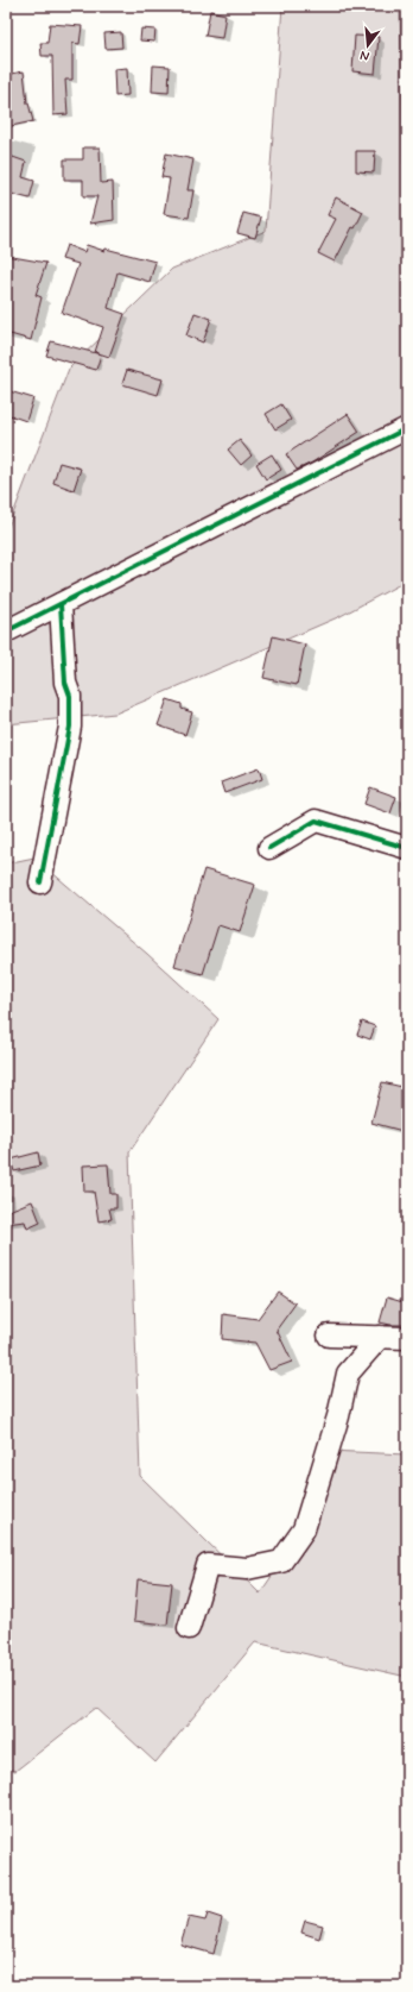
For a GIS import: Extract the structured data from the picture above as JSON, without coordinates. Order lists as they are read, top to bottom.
{
  "north": "bottom"
}
